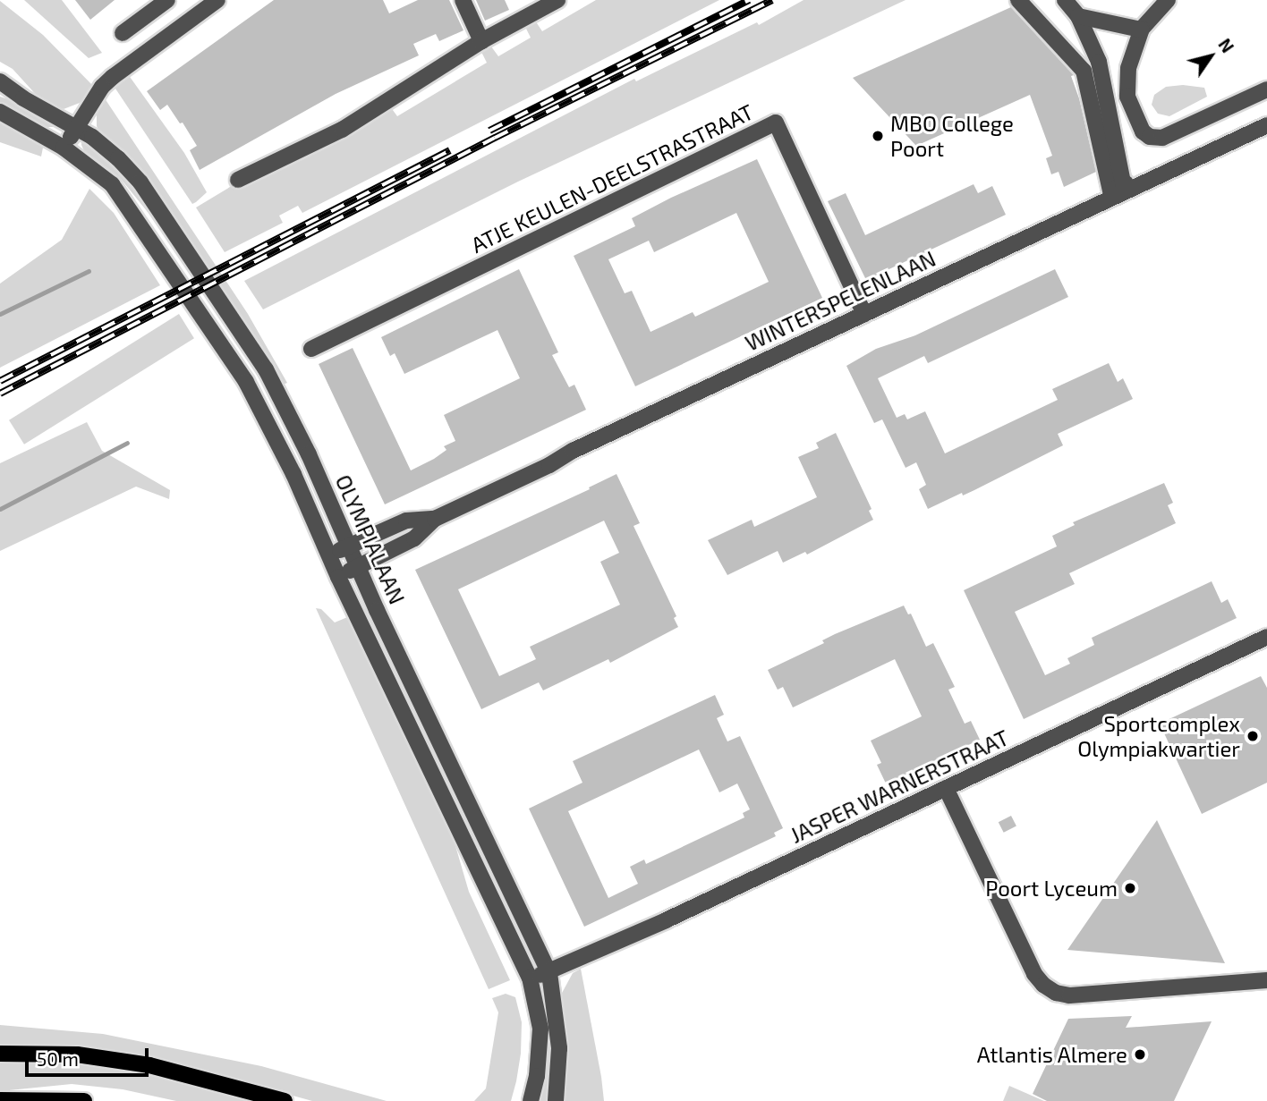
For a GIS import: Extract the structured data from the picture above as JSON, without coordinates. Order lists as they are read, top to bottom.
{
  "streets": {
    "street": [
      "ATJE KEULEN-DEELSTRASTRAAT",
      "WINTERSPELENLAAN",
      "OLYMPIALAAN",
      "JASPER WARNERSTRAAT"
    ]
  },
  "crossings": [
    ["ATJE KEULEN-DEELSTRASTRAAT", "WINTERSPELENLAAN"],
    ["WINTERSPELENLAAN", "OLYMPIALAAN"],
    ["OLYMPIALAAN", "JASPER WARNERSTRAAT"]
  ],
  "places": [
    "MBO College Poort",
    "Sportcomplex Olympiakwartier",
    "Poort Lyceum",
    "Atlantis Almere"
  ],
  "scale_bar": "50 m",
  "north": "top right"
}
